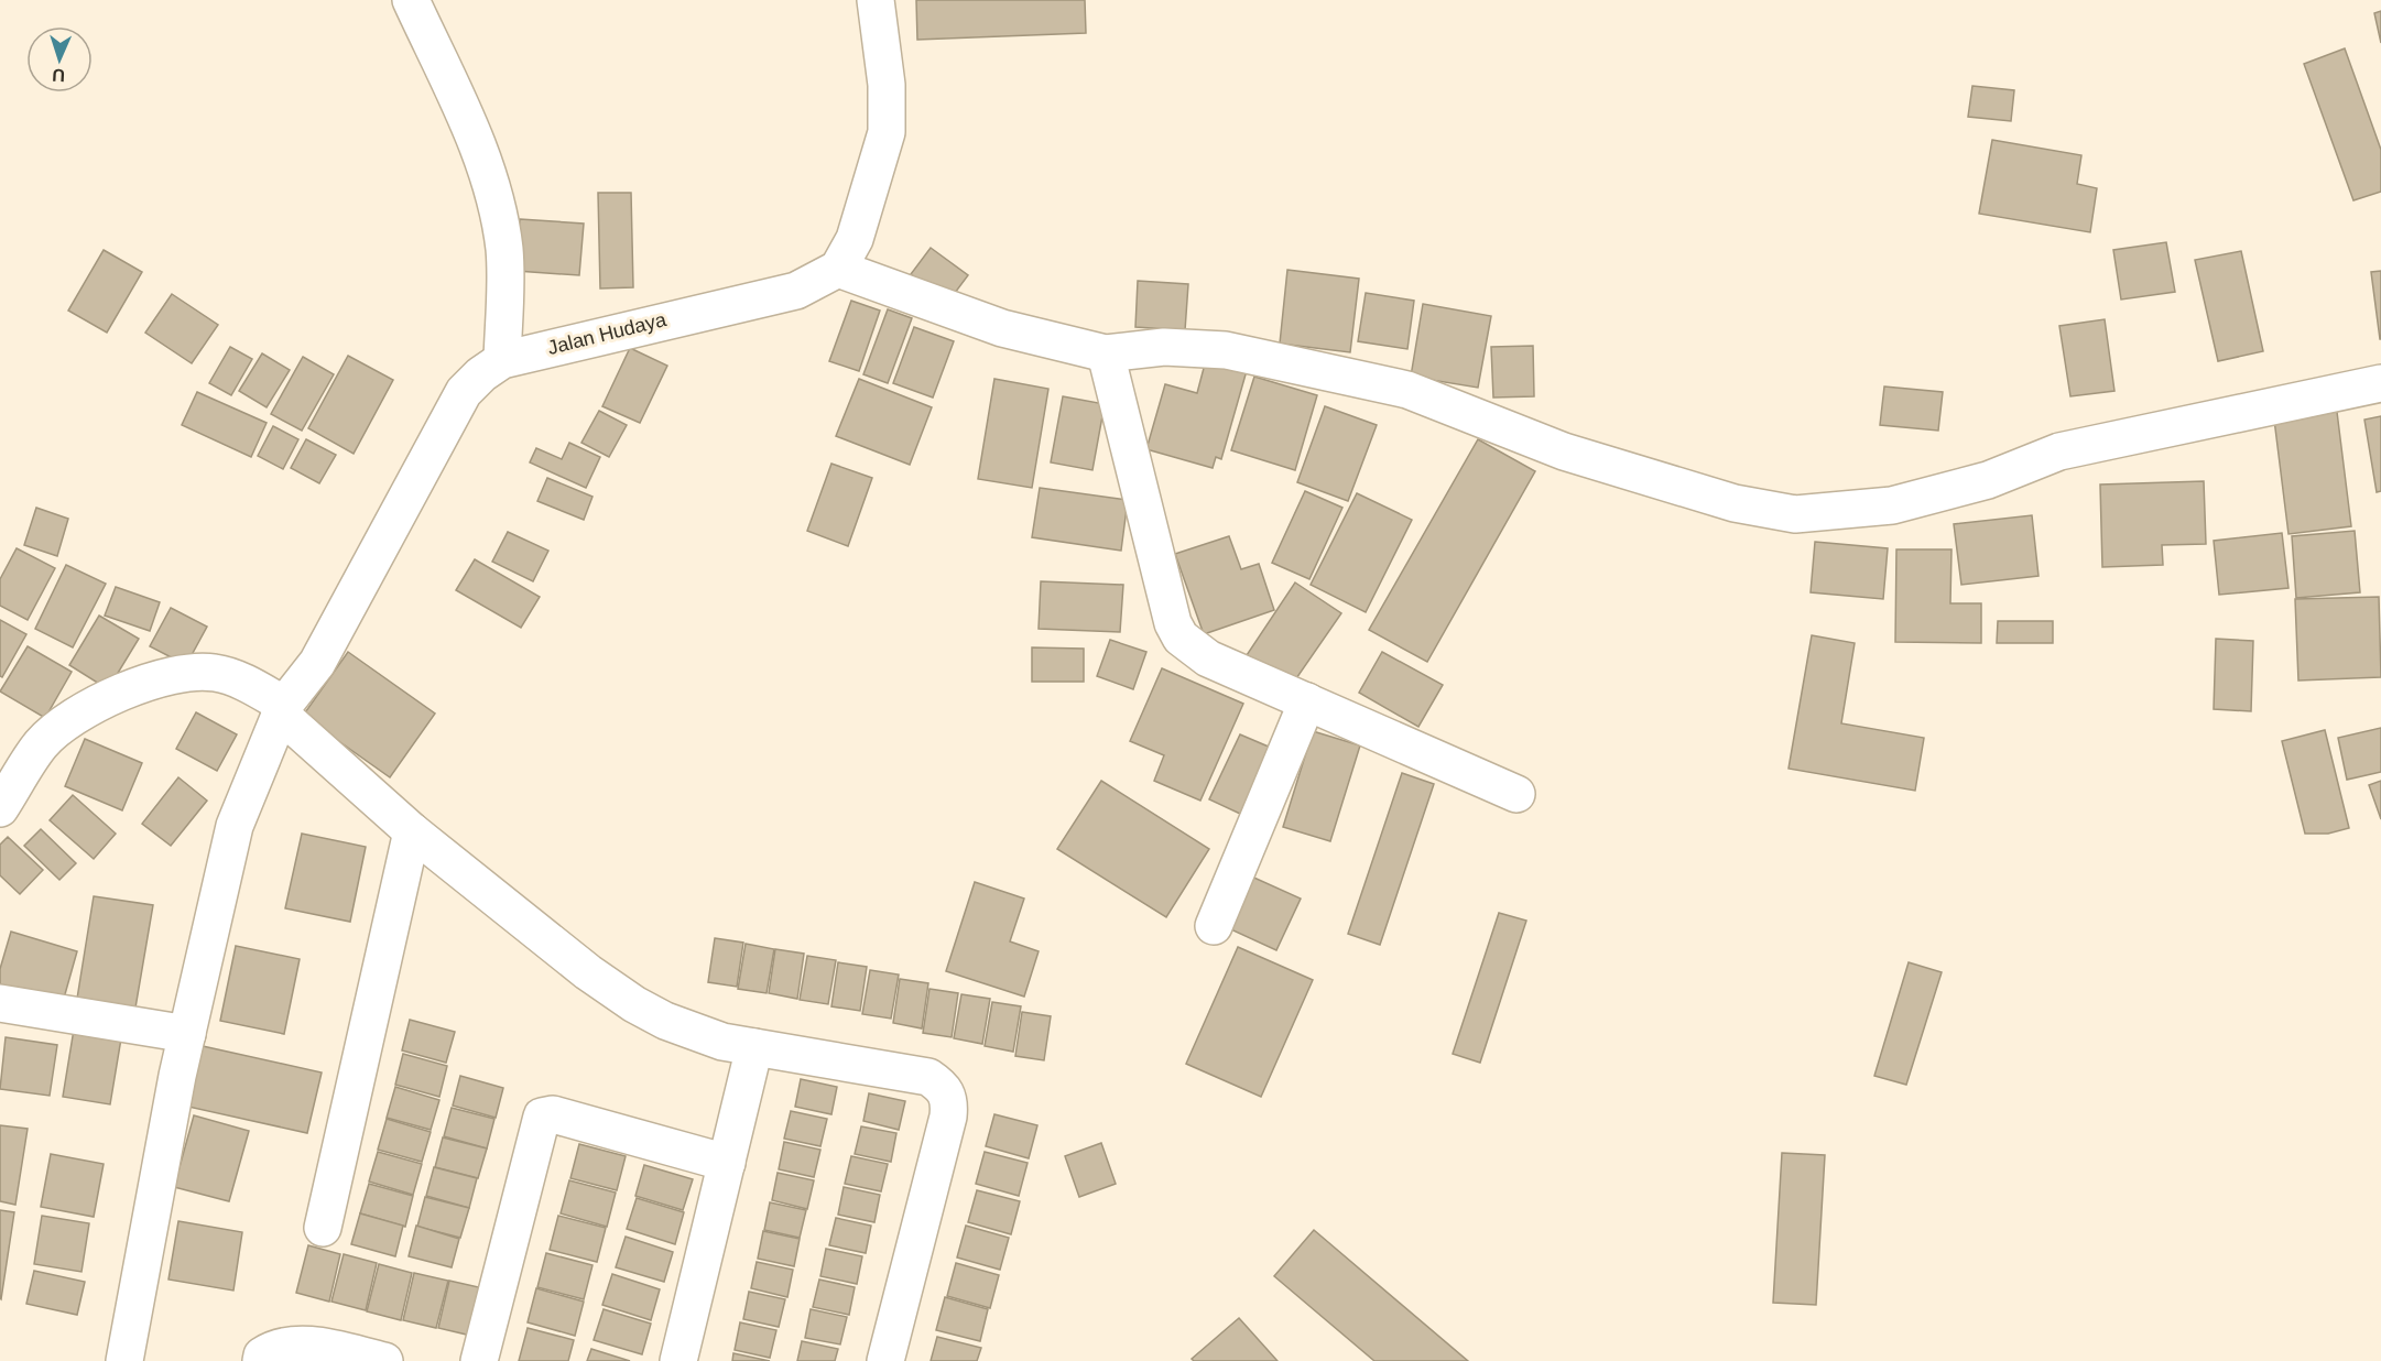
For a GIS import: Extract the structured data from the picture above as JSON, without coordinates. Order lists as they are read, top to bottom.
{
  "streets": {
    "street": ["Jalan Hudaya"]
  },
  "north": "bottom"
}
